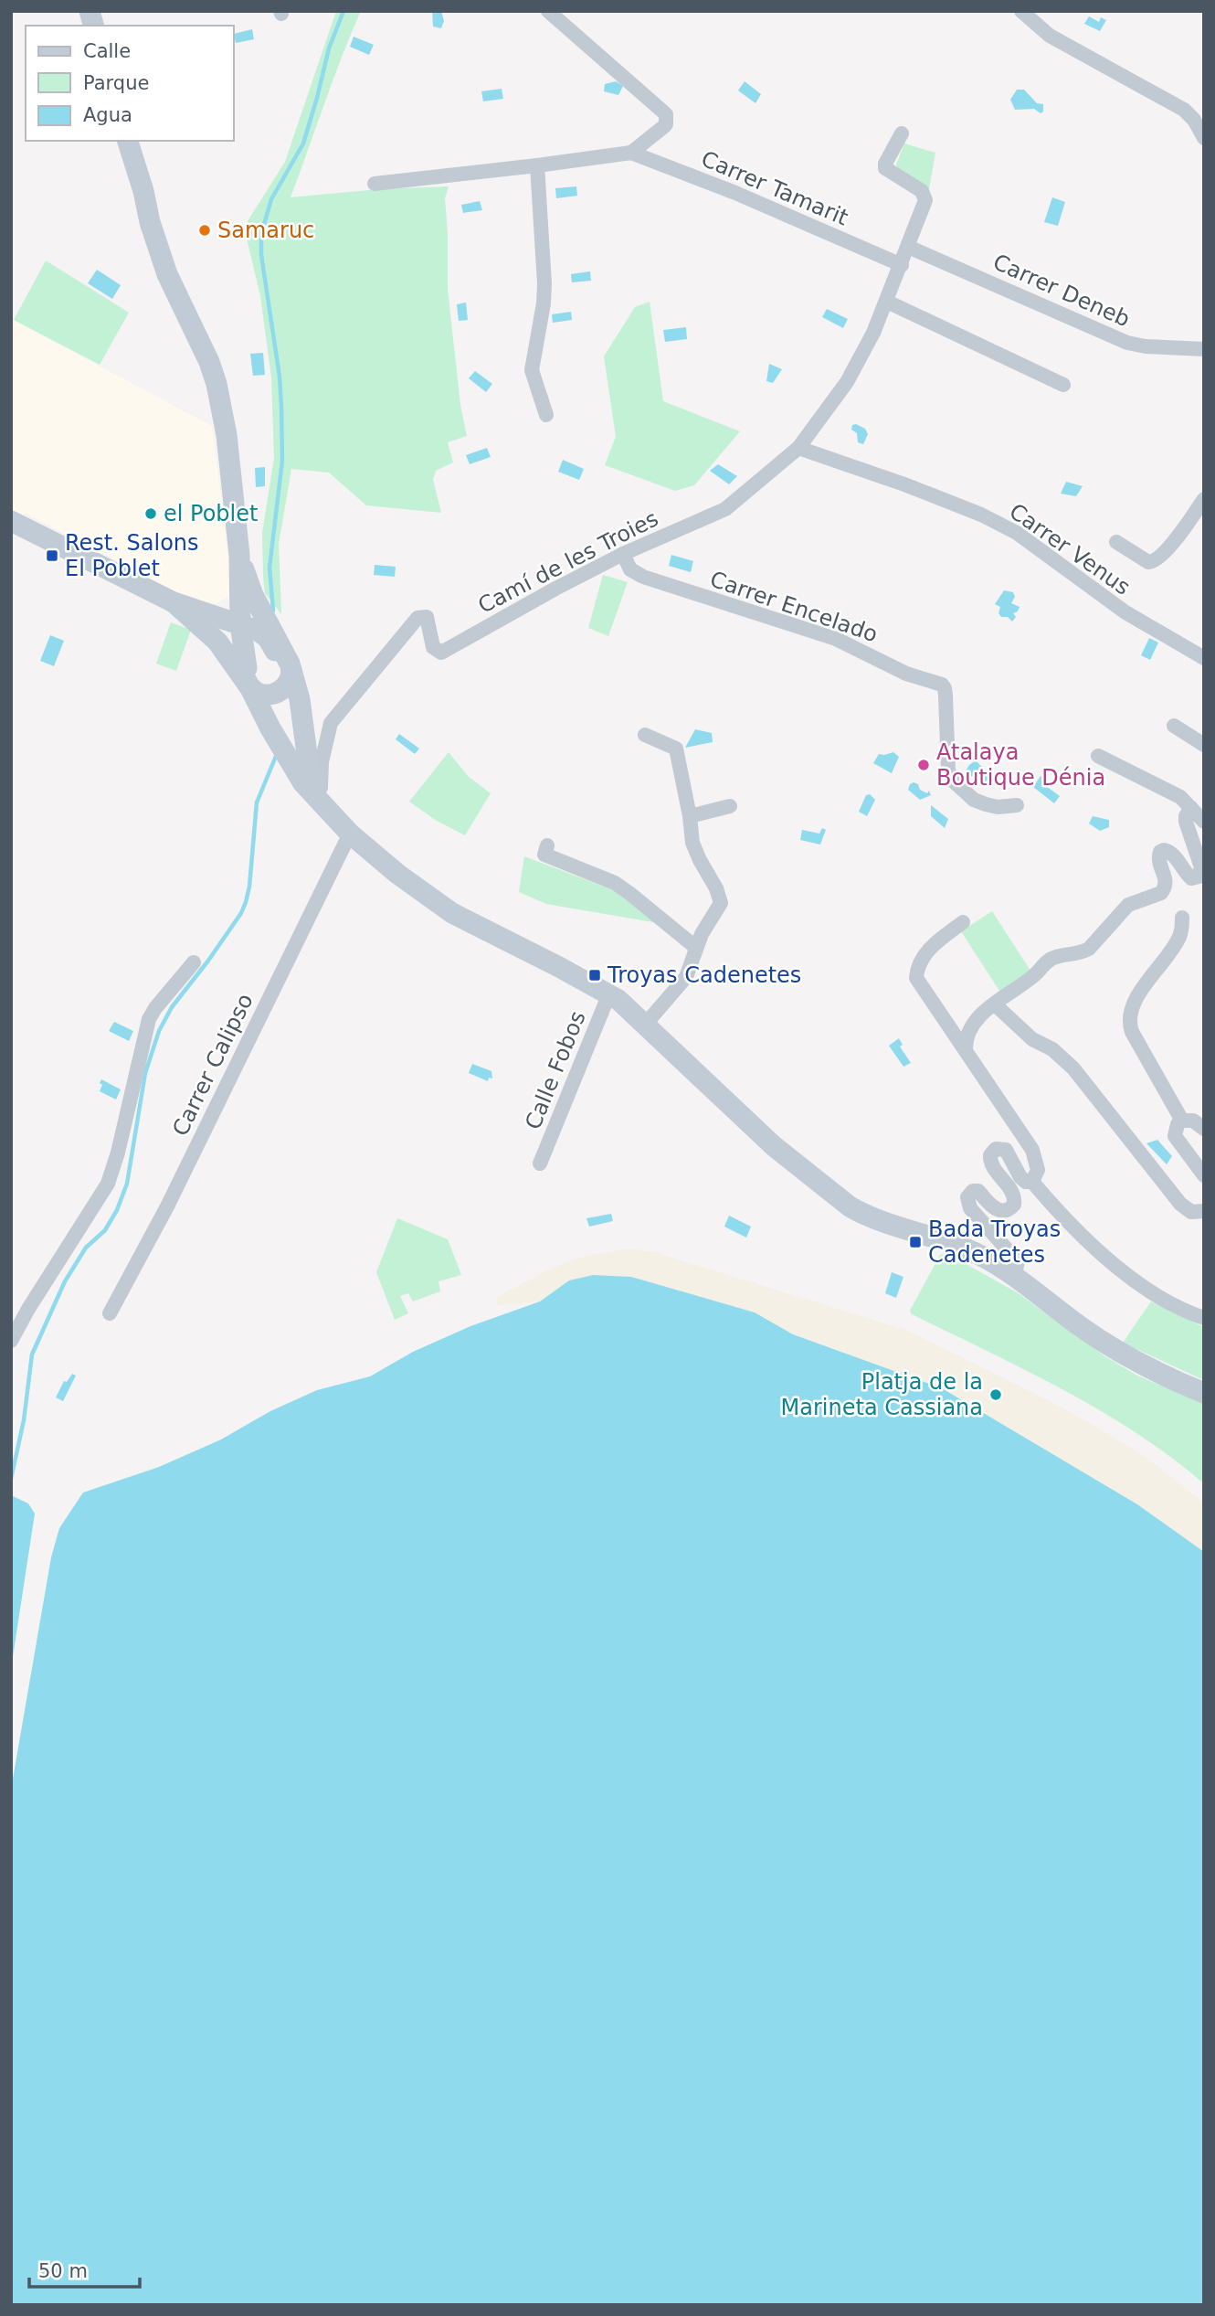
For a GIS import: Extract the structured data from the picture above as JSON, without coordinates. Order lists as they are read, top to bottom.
{
  "streets": {
    "street": [
      "Carrer Tamarit",
      "Carrer Deneb",
      "Carrer Venus",
      "Camí de les Troies",
      "Carrer Encelado",
      "Carrer Calipso",
      "Calle Fobos"
    ]
  },
  "crossings": [
    ["Carrer Tamarit", "Camí de les Troies"],
    ["Carrer Deneb", "Camí de les Troies"],
    ["Carrer Venus", "Camí de les Troies"],
    ["Camí de les Troies", "Carrer Encelado"]
  ],
  "places": {
    "other": [
      "Samaruc",
      "el Poblet",
      "Atalaya Boutique Dénia",
      "Platja de la Marineta Cassiana"
    ],
    "transit": ["Rest. Salons El Poblet", "Troyas Cadenetes", "Bada Troyas Cadenetes"]
  },
  "legend": ["Calle", "Parque", "Agua"],
  "scale_bar": "50 m"
}
